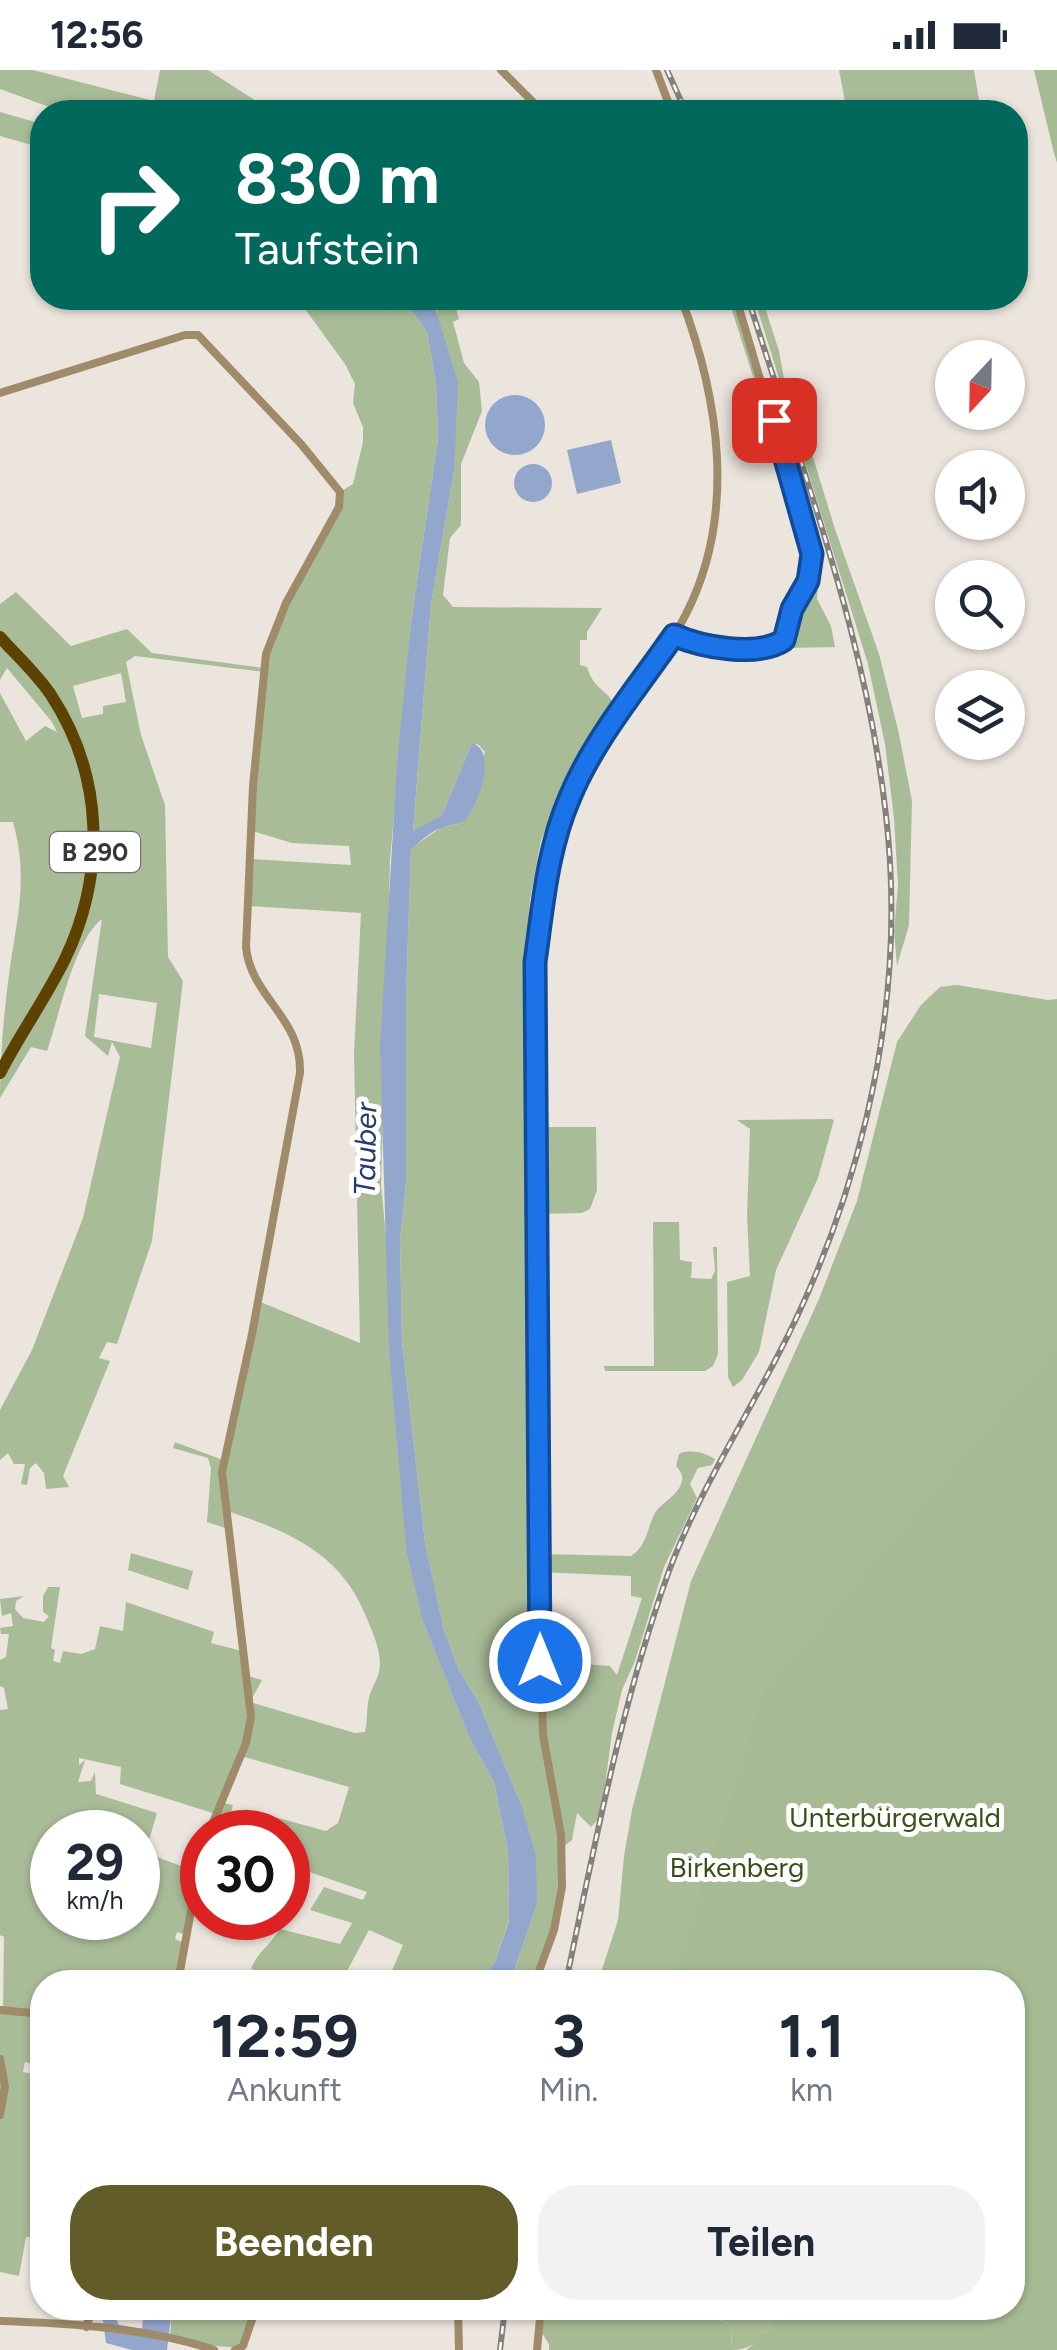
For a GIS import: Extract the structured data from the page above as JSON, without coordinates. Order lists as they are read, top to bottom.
{
  "streets": {
    "main road": ["B 290"]
  },
  "water": ["Tauber"],
  "parks": ["Unterbürgerwald", "Birkenberg"],
  "north": "bottom",
  "page": {
    "status": "12:56",
    "turn": ["830 m", "Taufstein"],
    "speed": "29 km/h",
    "limit": "30",
    "eta": [
      "12:59",
      "Ankunft",
      "3",
      "Min.",
      "1.1",
      "km"
    ],
    "buttons": ["Beenden", "Teilen"]
  }
}
